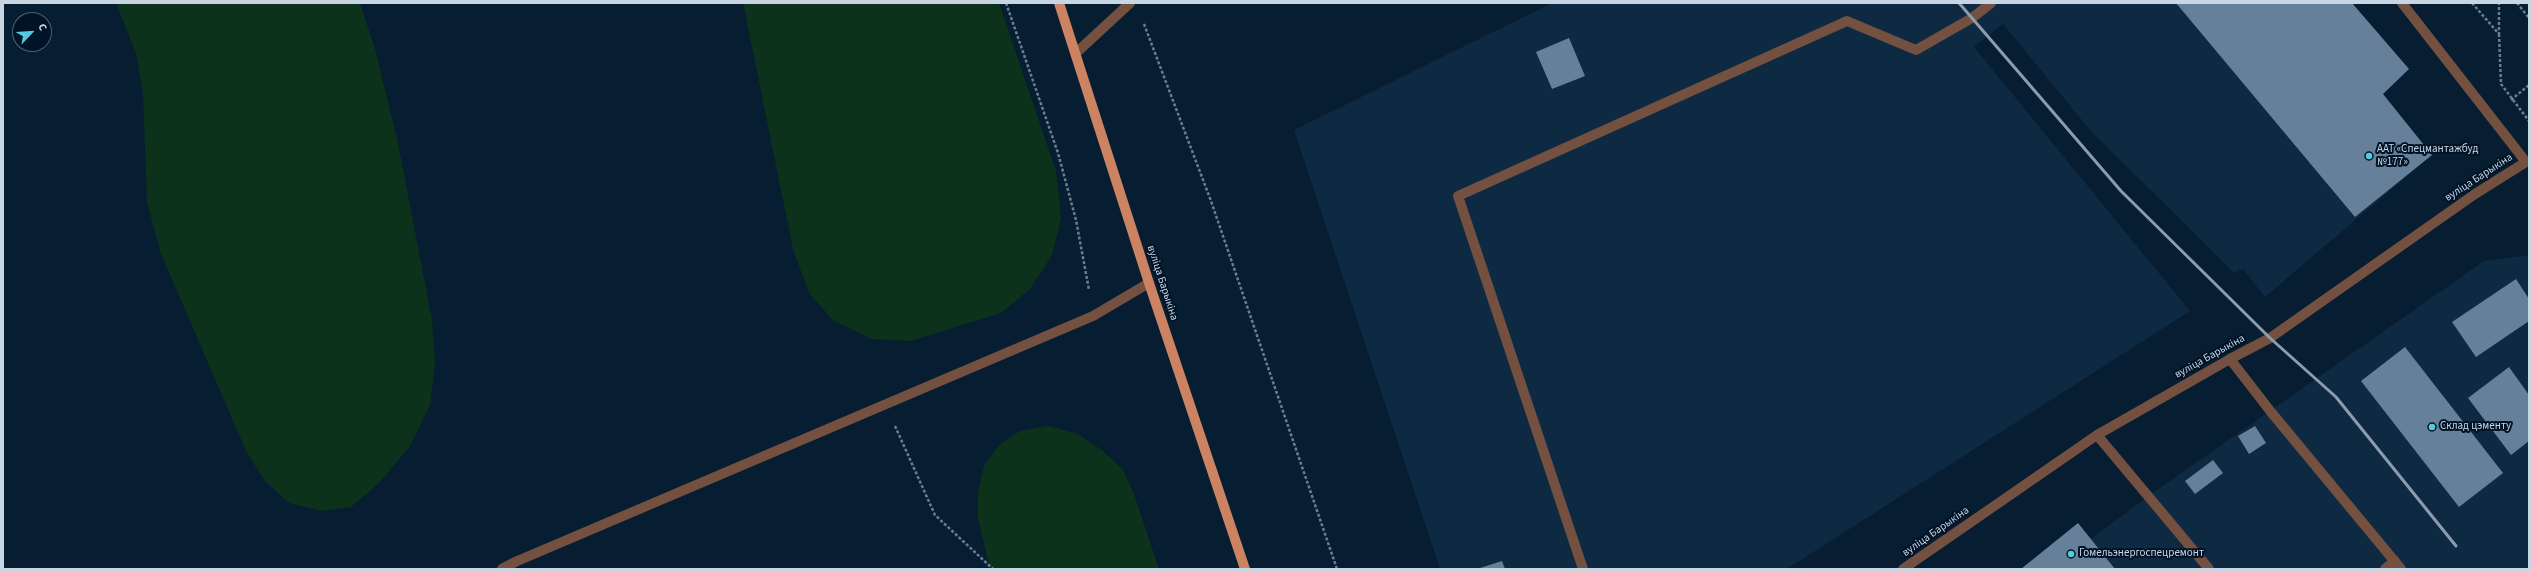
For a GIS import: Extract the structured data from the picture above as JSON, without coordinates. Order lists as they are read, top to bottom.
{
  "streets": {
    "main road": ["вуліца Барыкіна"]
  },
  "places": ["ААТ «Спецмантажбуд №177»", "Склад цэменту", "Гомельэнергоспецремонт"],
  "north": "top right"
}
